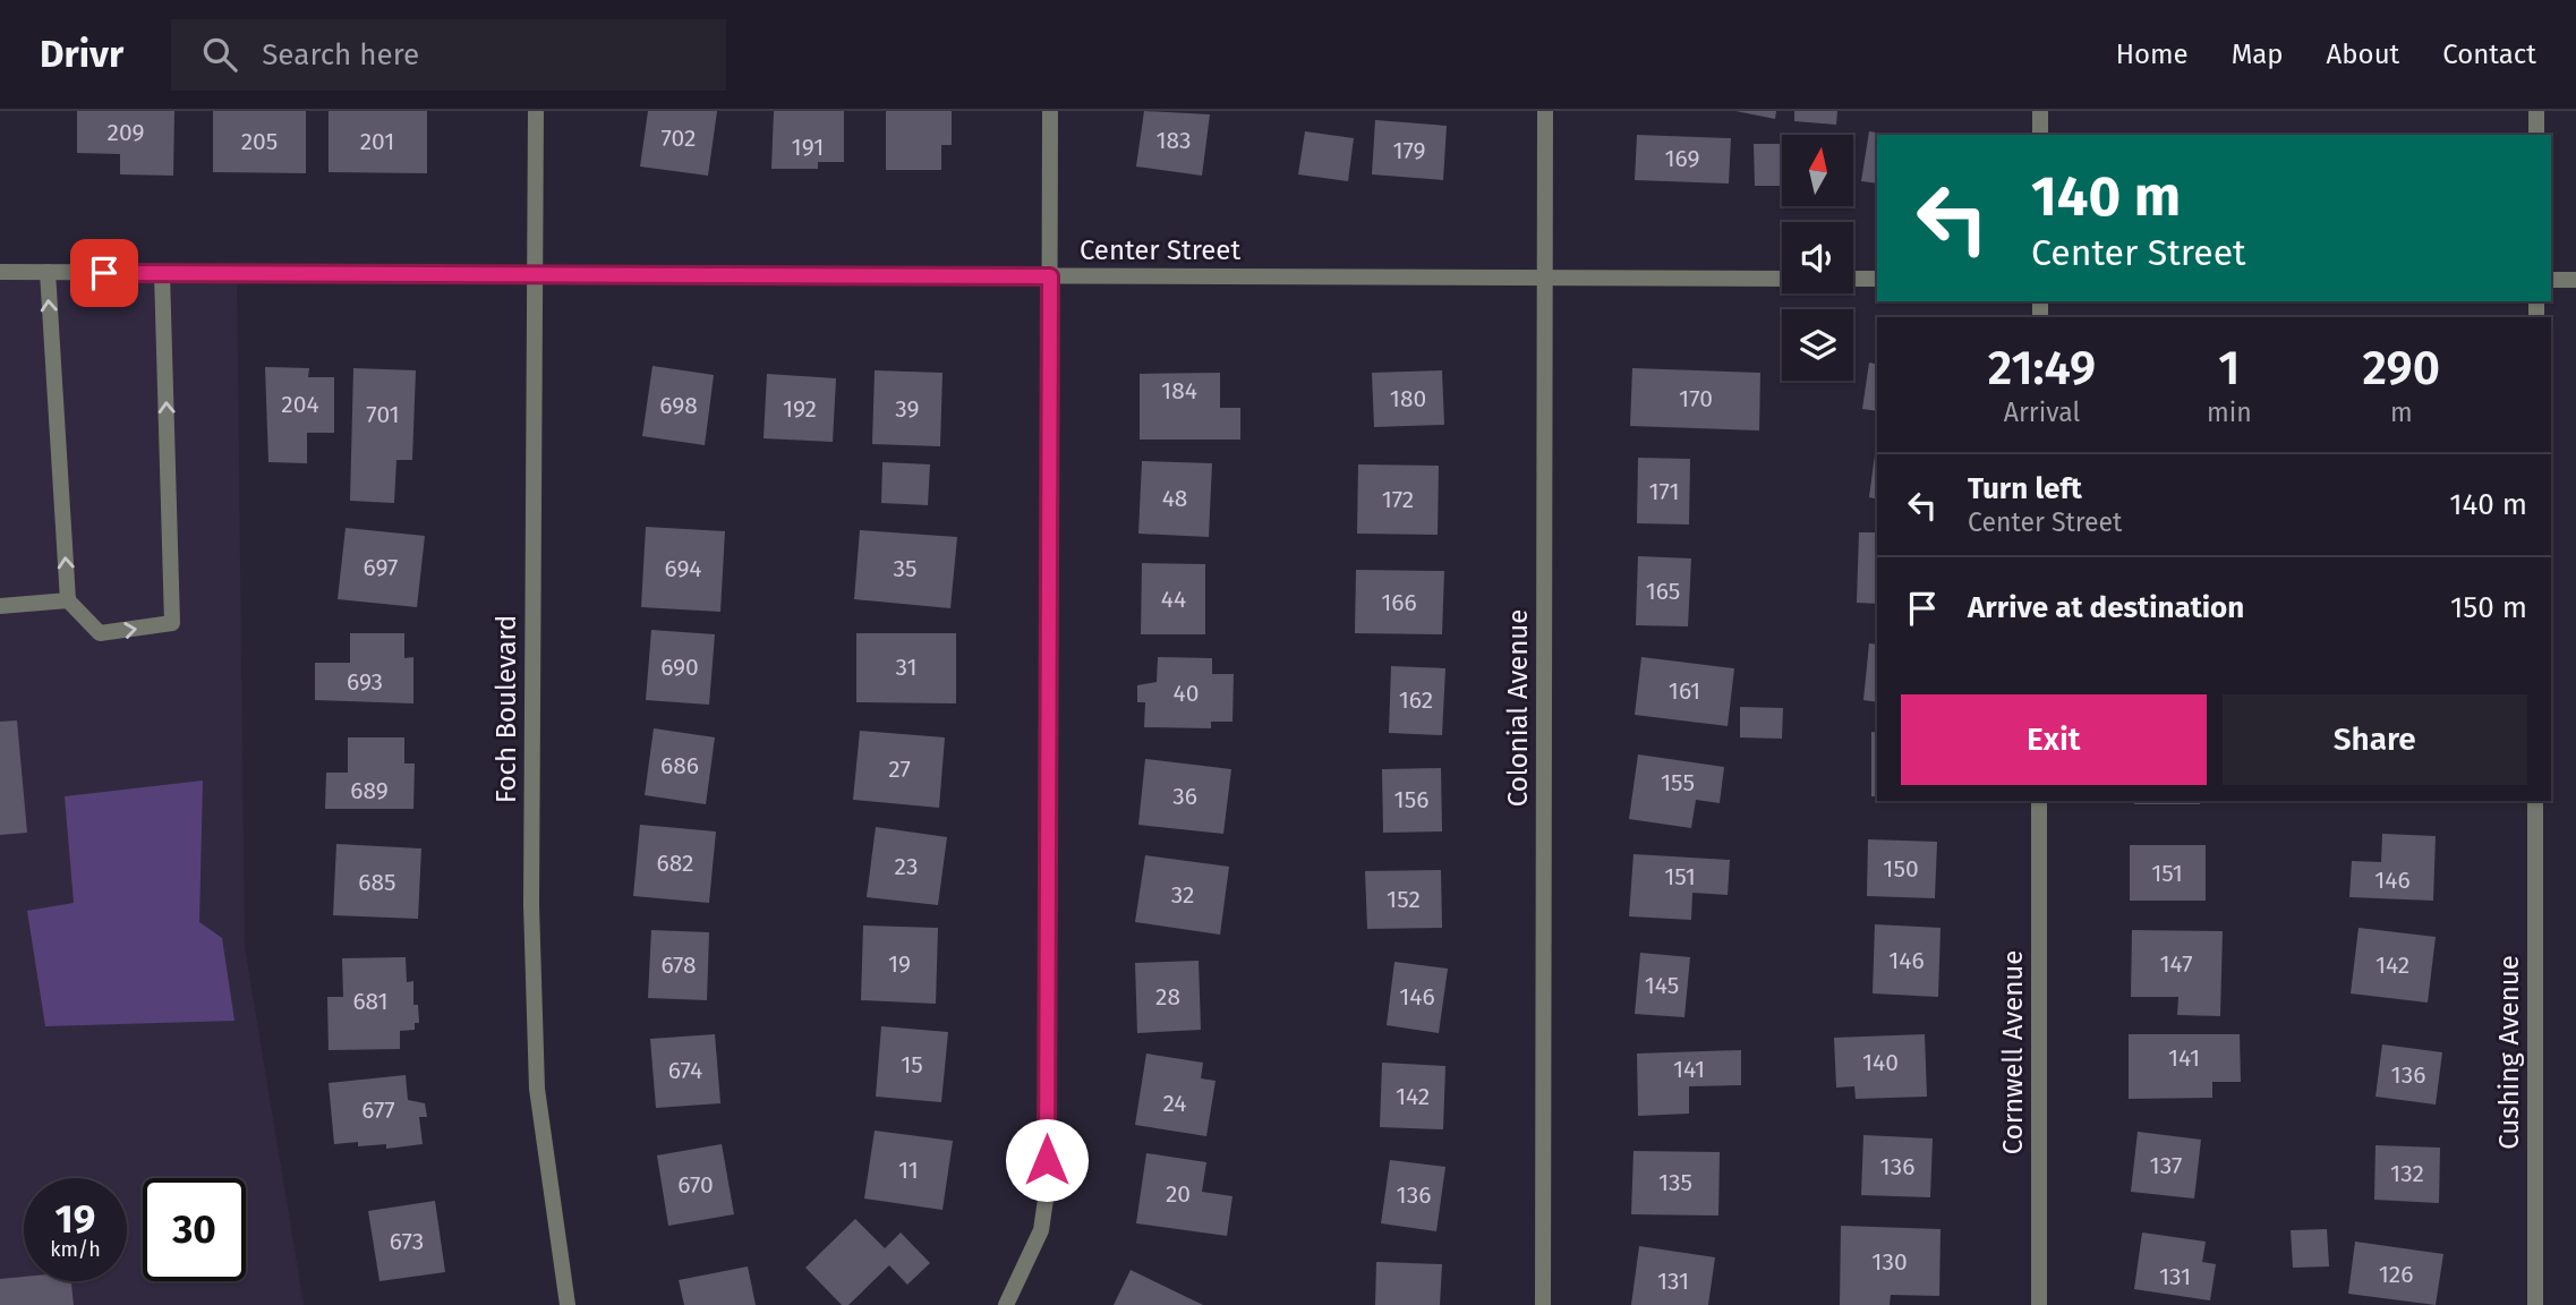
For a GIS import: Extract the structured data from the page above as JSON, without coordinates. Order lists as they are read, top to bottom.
{
  "streets": {
    "street": [
      "Center Street",
      "Colonial Avenue",
      "Foch Boulevard",
      "Cornwell Avenue",
      "Cushing Avenue"
    ]
  },
  "crossings": [
    ["Center Street", "Colonial Avenue"],
    ["Center Street", "Foch Boulevard"]
  ],
  "house_numbers": [
    "209",
    "702",
    "183",
    "205",
    "201",
    "191",
    "179",
    "169",
    "184",
    "180",
    "170",
    "204",
    "698",
    "192",
    "39",
    "701",
    "171",
    "48",
    "172",
    "697",
    "694",
    "35",
    "165",
    "44",
    "166",
    "690",
    "31",
    "693",
    "161",
    "40",
    "162",
    "686",
    "27",
    "155",
    "689",
    "36",
    "156",
    "682",
    "23",
    "150",
    "151",
    "151",
    "146",
    "685",
    "32",
    "152",
    "146",
    "19",
    "147",
    "678",
    "142",
    "145",
    "28",
    "146",
    "681",
    "141",
    "140",
    "15",
    "141",
    "674",
    "136",
    "142",
    "24",
    "677",
    "137",
    "136",
    "11",
    "132",
    "135",
    "670",
    "20",
    "136",
    "673",
    "130",
    "126",
    "131",
    "131"
  ],
  "north": "top",
  "page": {
    "header": "Drivr",
    "search": "Search here",
    "nav": [
      "Home",
      "Map",
      "About",
      "Contact"
    ],
    "turn": ["140 m", "Center Street"],
    "eta": [
      "21:49",
      "Arrival",
      "1",
      "min",
      "290",
      "m"
    ],
    "list": [
      {
        "name": "Turn left",
        "note": "Center Street",
        "value": "140 m"
      },
      {
        "name": "Arrive at destination",
        "value": "150 m"
      }
    ],
    "buttons": ["Exit", "Share"],
    "speed": "19 km/h",
    "limit": "30"
  }
}
